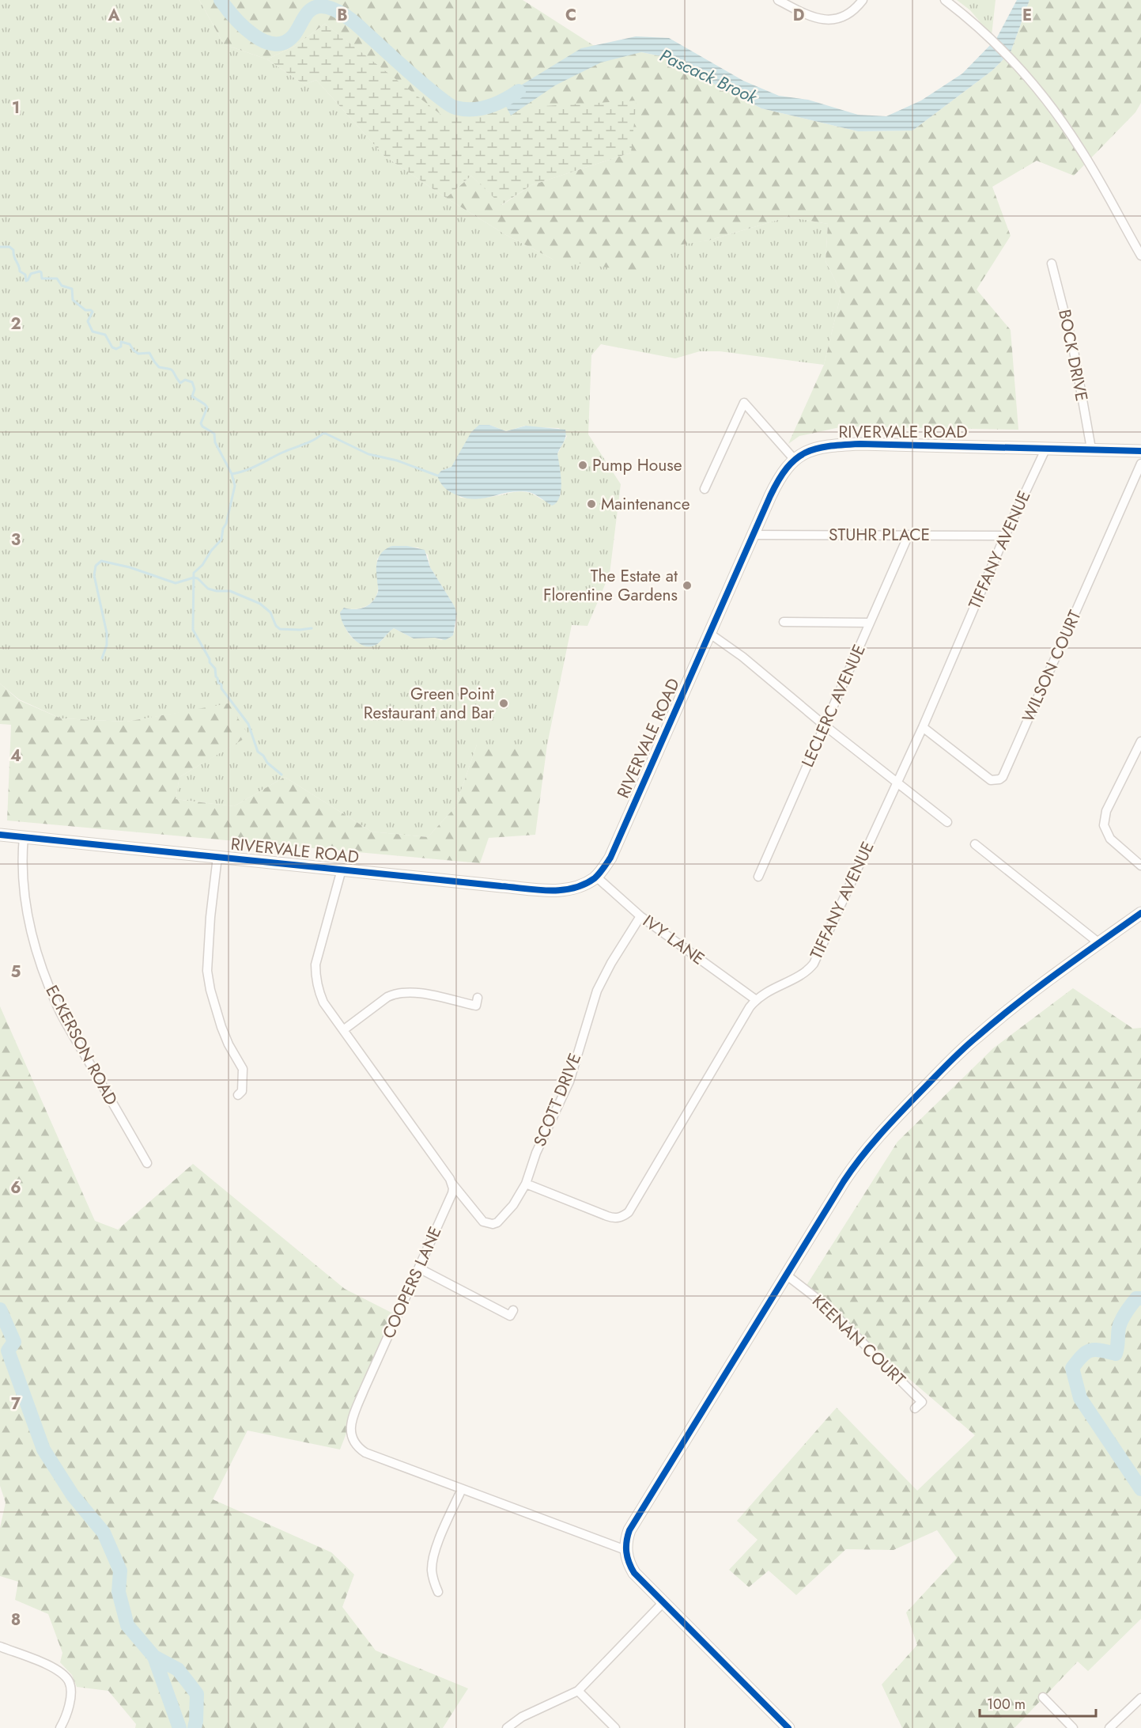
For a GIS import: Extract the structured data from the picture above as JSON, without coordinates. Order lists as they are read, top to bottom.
{
  "streets": {
    "street": [
      "BOCK DRIVE",
      "RIVERVALE ROAD",
      "STUHR PLACE",
      "TIFFANY AVENUE",
      "WILSON COURT",
      "LECLERC AVENUE",
      "IVY LANE",
      "ECKERSON ROAD",
      "SCOTT DRIVE",
      "COOPERS LANE",
      "KEENAN COURT"
    ]
  },
  "crossings": [
    ["BOCK DRIVE", "RIVERVALE ROAD"],
    ["RIVERVALE ROAD", "STUHR PLACE"],
    ["RIVERVALE ROAD", "TIFFANY AVENUE"],
    ["RIVERVALE ROAD", "IVY LANE"],
    ["RIVERVALE ROAD", "ECKERSON ROAD"],
    ["STUHR PLACE", "TIFFANY AVENUE"],
    ["STUHR PLACE", "LECLERC AVENUE"],
    ["TIFFANY AVENUE", "WILSON COURT"],
    ["TIFFANY AVENUE", "IVY LANE"],
    ["TIFFANY AVENUE", "SCOTT DRIVE"],
    ["IVY LANE", "SCOTT DRIVE"],
    ["SCOTT DRIVE", "COOPERS LANE"]
  ],
  "water": ["Pascack Brook"],
  "places": [
    "Pump House",
    "Maintenance",
    "The Estate at Florentine Gardens",
    "Green Point Restaurant and Bar"
  ],
  "scale_bar": "100 m",
  "grid": {
    "columns": [
      "A",
      "B",
      "C",
      "D",
      "E"
    ],
    "rows": [
      "1",
      "2",
      "3",
      "4",
      "5",
      "6",
      "7",
      "8"
    ]
  }
}
